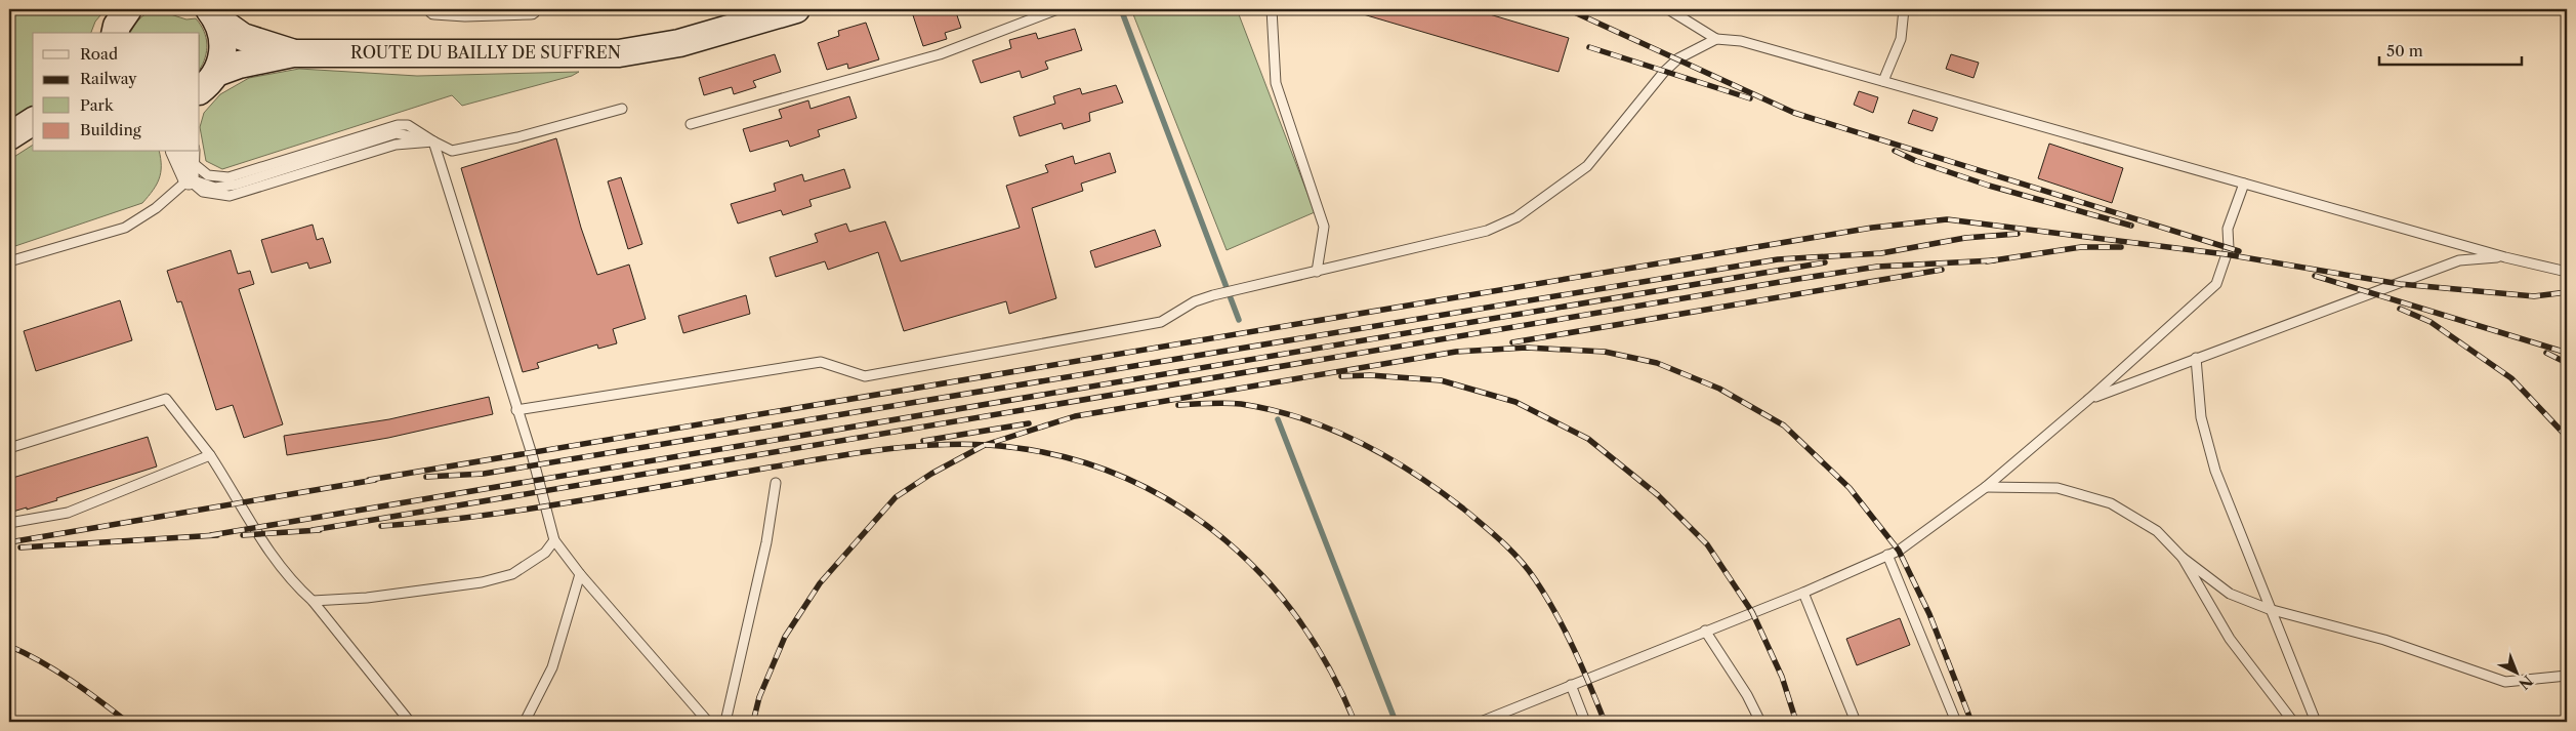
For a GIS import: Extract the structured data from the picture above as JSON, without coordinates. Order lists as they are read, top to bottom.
{
  "streets": {
    "main road": ["ROUTE DU BAILLY DE SUFFREN"]
  },
  "legend": [
    "Road",
    "Railway",
    "Park",
    "Building"
  ],
  "scale_bar": "50 m",
  "north": "bottom right"
}
